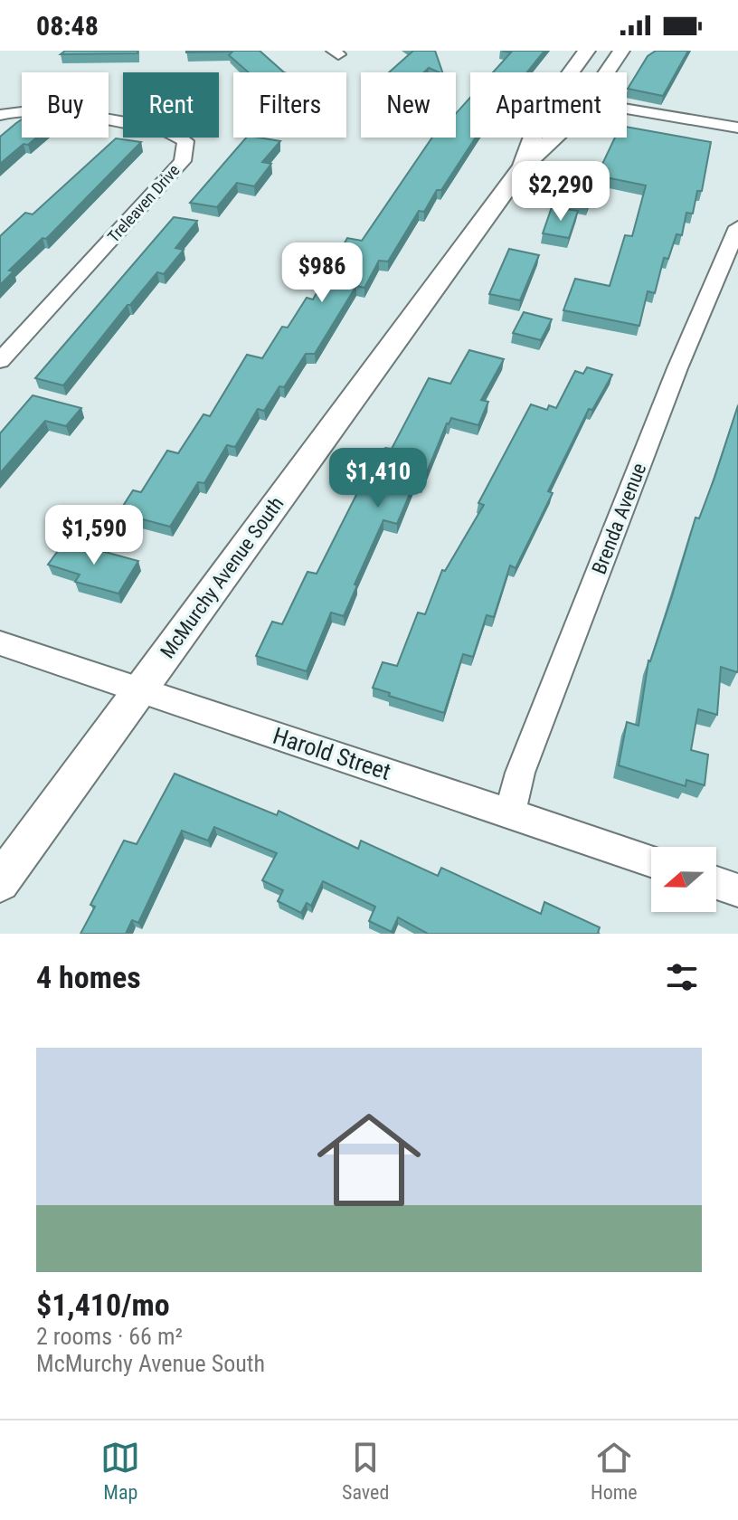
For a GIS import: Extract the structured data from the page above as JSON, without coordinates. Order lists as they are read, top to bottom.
{
  "streets": {
    "street": [
      "Treleaven Drive",
      "Brenda Avenue",
      "McMurchy Avenue South",
      "Harold Street"
    ]
  },
  "crossings": [
    ["Brenda Avenue", "Harold Street"],
    ["McMurchy Avenue South", "Harold Street"]
  ],
  "north": "left",
  "page": {
    "status": "08:48",
    "chip": [
      "Buy",
      "Rent",
      "Filters",
      "New",
      "Apartment"
    ],
    "price": [
      "$2,290",
      "$986",
      "$1,410",
      "$1,590"
    ],
    "heading": "4 homes",
    "list": [
      {
        "name": "$1,410/mo",
        "note": "2 rooms · 66 m² · McMurchy Avenue South"
      }
    ],
    "tabs": ["Map", "Saved", "Home"]
  }
}
